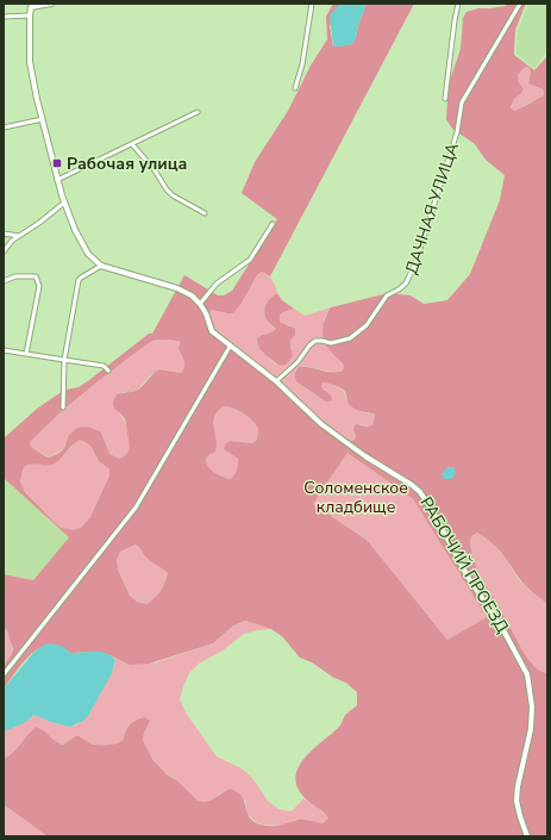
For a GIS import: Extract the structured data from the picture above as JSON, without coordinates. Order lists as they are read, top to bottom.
{
  "streets": {
    "street": ["ДАЧНАЯ УЛИЦА", "РАБОЧИЙ ПРОЕЗД"]
  },
  "crossings": [
    ["ДАЧНАЯ УЛИЦА", "РАБОЧИЙ ПРОЕЗД"]
  ],
  "parks": ["Соломенское кладбище"],
  "places": {
    "transit": ["Рабочая улица"]
  }
}
